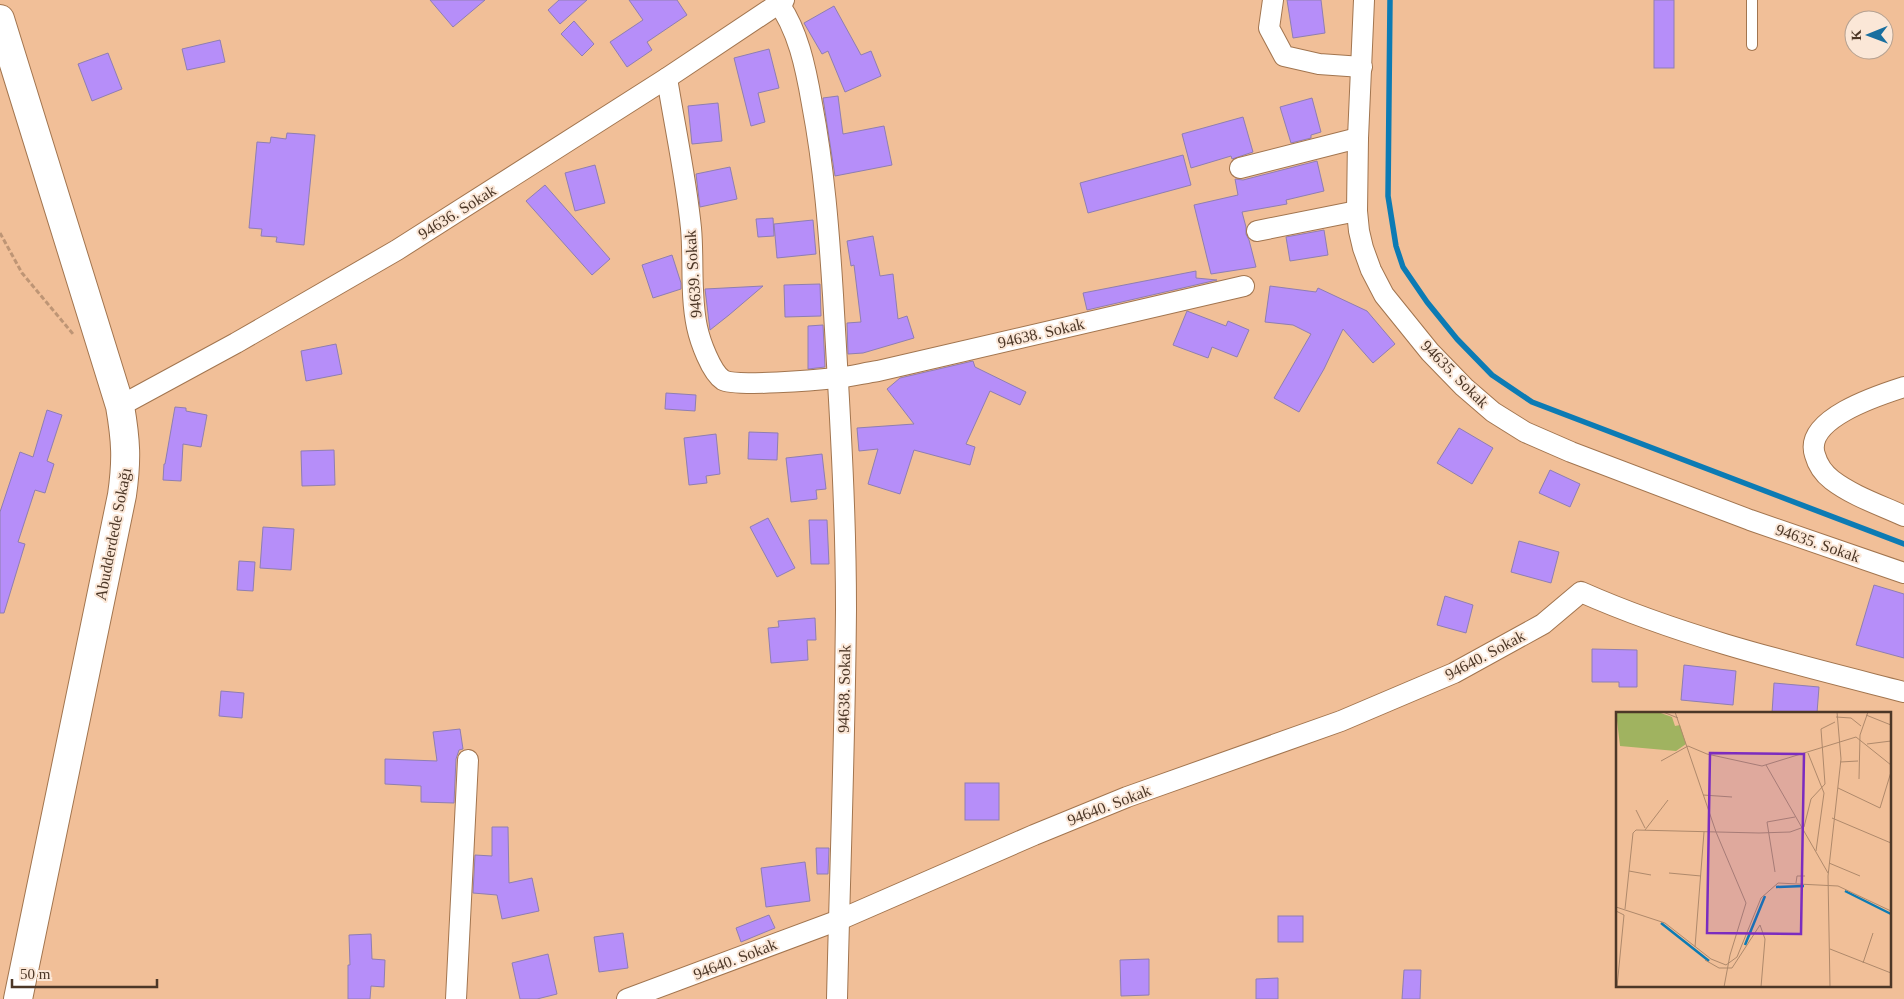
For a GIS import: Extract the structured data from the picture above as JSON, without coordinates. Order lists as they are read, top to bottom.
{
  "streets": {
    "street": [
      "94636. Sokak",
      "94639. Sokak",
      "94638. Sokak",
      "94635. Sokak",
      "Abudderdede Sokağı",
      "94640. Sokak"
    ]
  },
  "crossings": [
    ["94636. Sokak", "94639. Sokak"],
    ["94636. Sokak", "94638. Sokak"],
    ["94636. Sokak", "Abudderdede Sokağı"],
    ["94639. Sokak", "94638. Sokak"],
    ["94638. Sokak", "94640. Sokak"]
  ],
  "scale_bar": "50 m",
  "north": "left"
}
